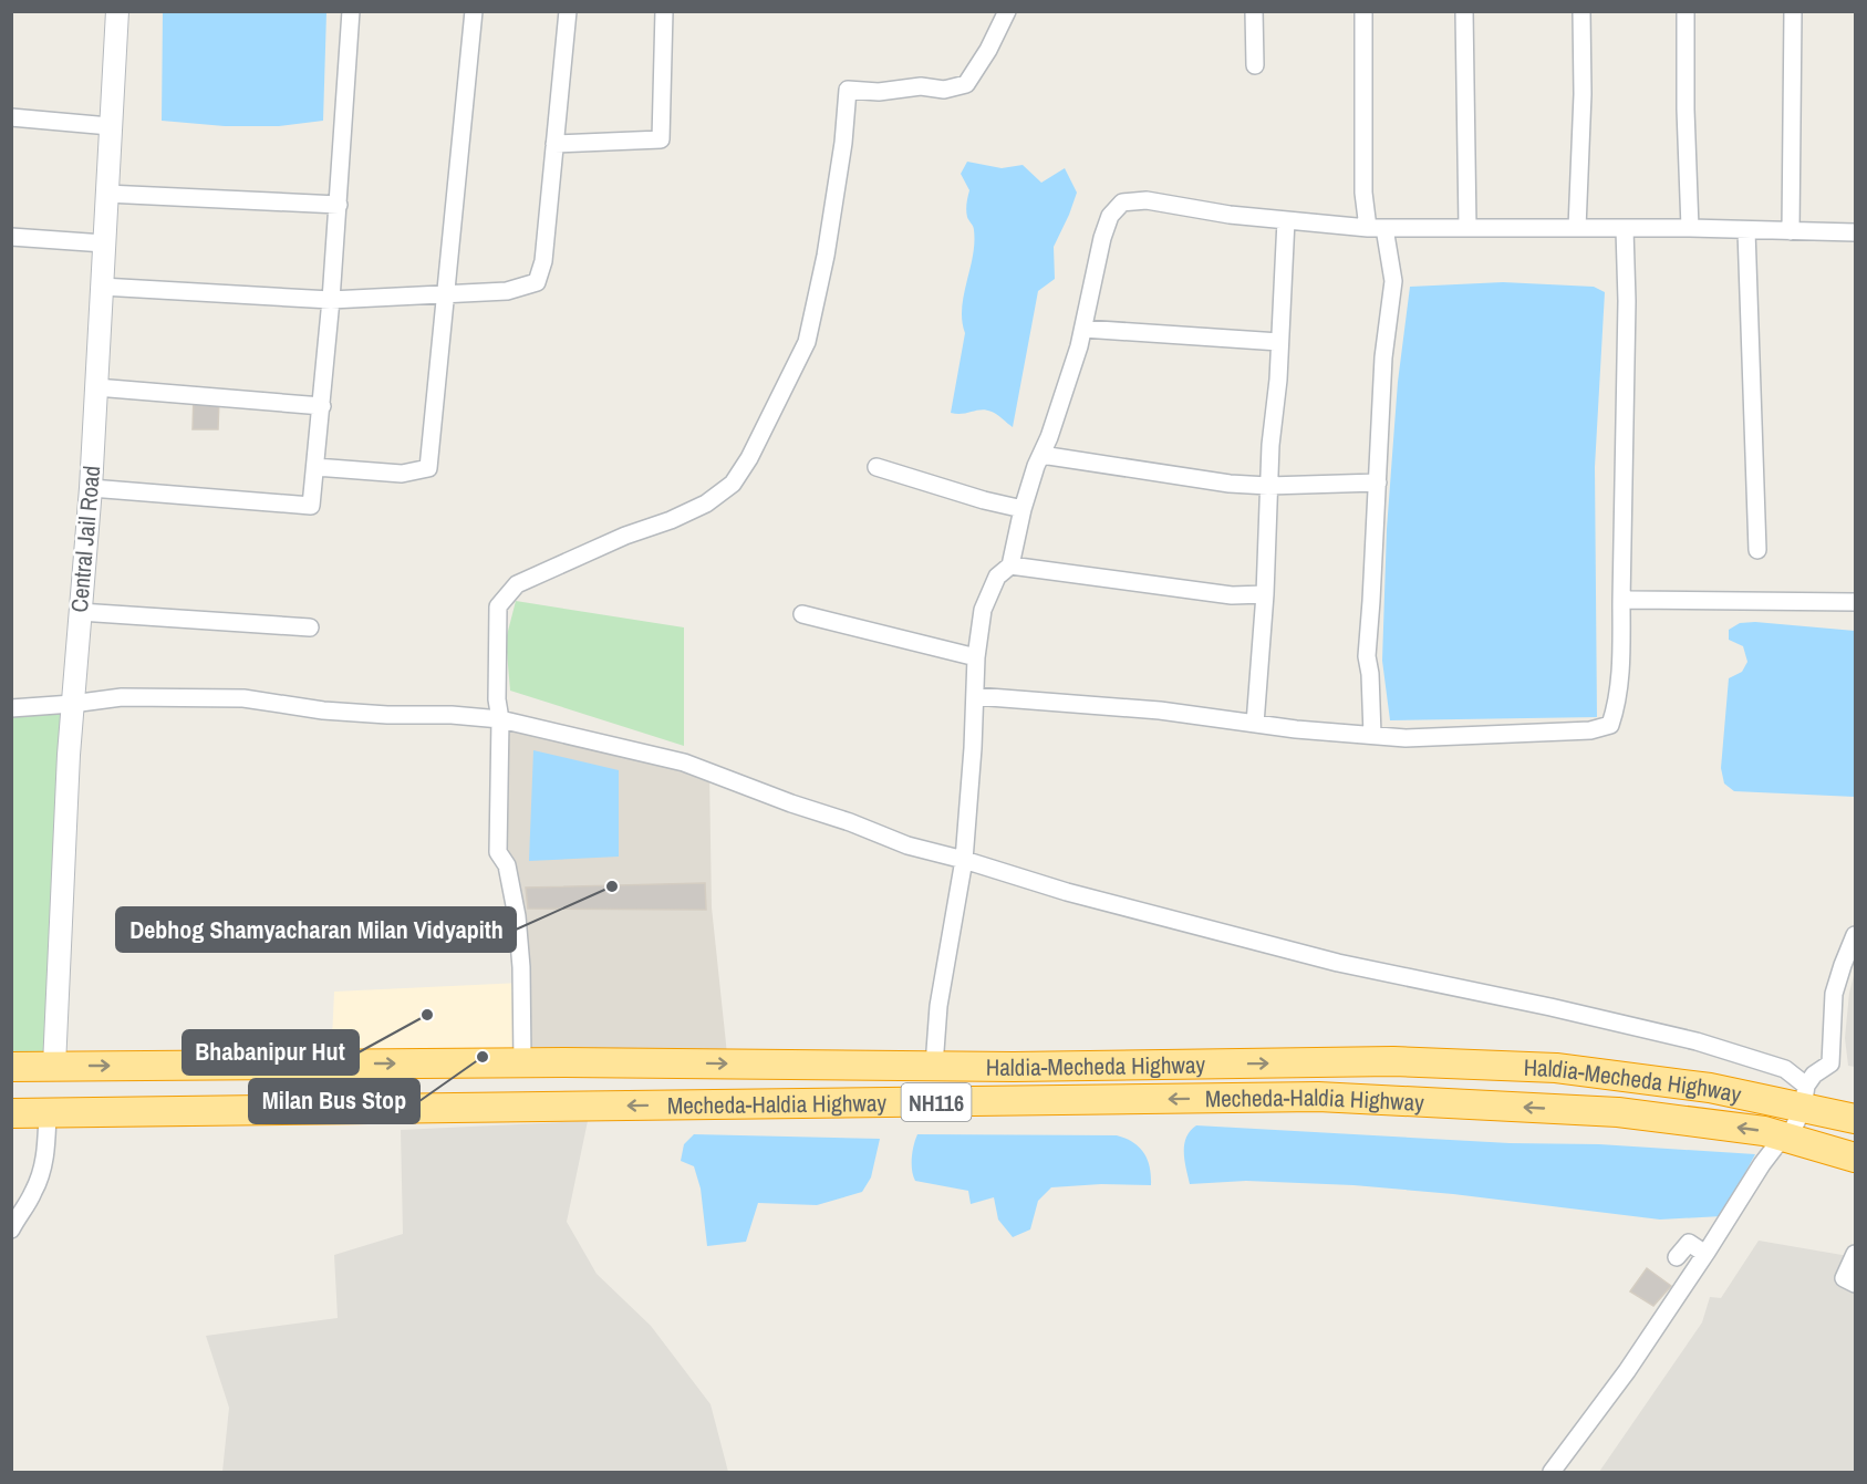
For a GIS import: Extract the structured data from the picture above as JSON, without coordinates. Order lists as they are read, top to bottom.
{
  "streets": {
    "highway": ["Haldia-Mecheda Highway", "Mecheda-Haldia Highway", "NH116"],
    "street": ["Central Jail Road"]
  },
  "crossings": [
    ["Central Jail Road", "Haldia-Mecheda Highway"]
  ],
  "one_way": ["Haldia-Mecheda Highway", "Mecheda-Haldia Highway"],
  "places": ["Debhog Shamyacharan Milan Vidyapith", "Bhabanipur Hut", "Milan Bus Stop"]
}
